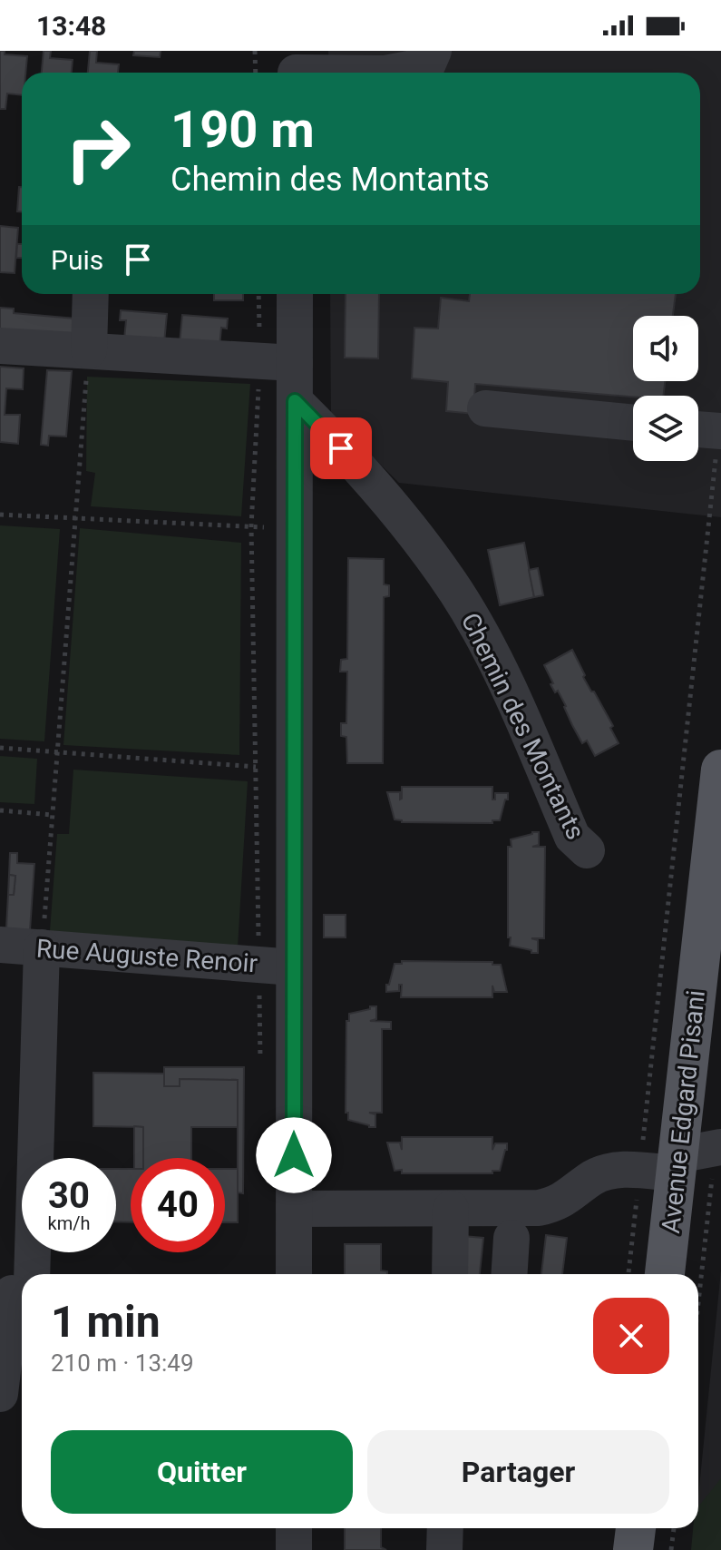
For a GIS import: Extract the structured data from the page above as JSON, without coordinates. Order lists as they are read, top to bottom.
{
  "streets": {
    "main road": ["Avenue Edgard Pisani"],
    "street": ["Chemin des Montants", "Rue Auguste Renoir"]
  },
  "page": {
    "status": "13:48",
    "turn": ["190 m", "Chemin des Montants"],
    "then": "Puis",
    "speed": "30 km/h",
    "limit": "40",
    "heading": ["1 min", "210 m · 13:49"],
    "buttons": ["Quitter", "Partager"]
  }
}
